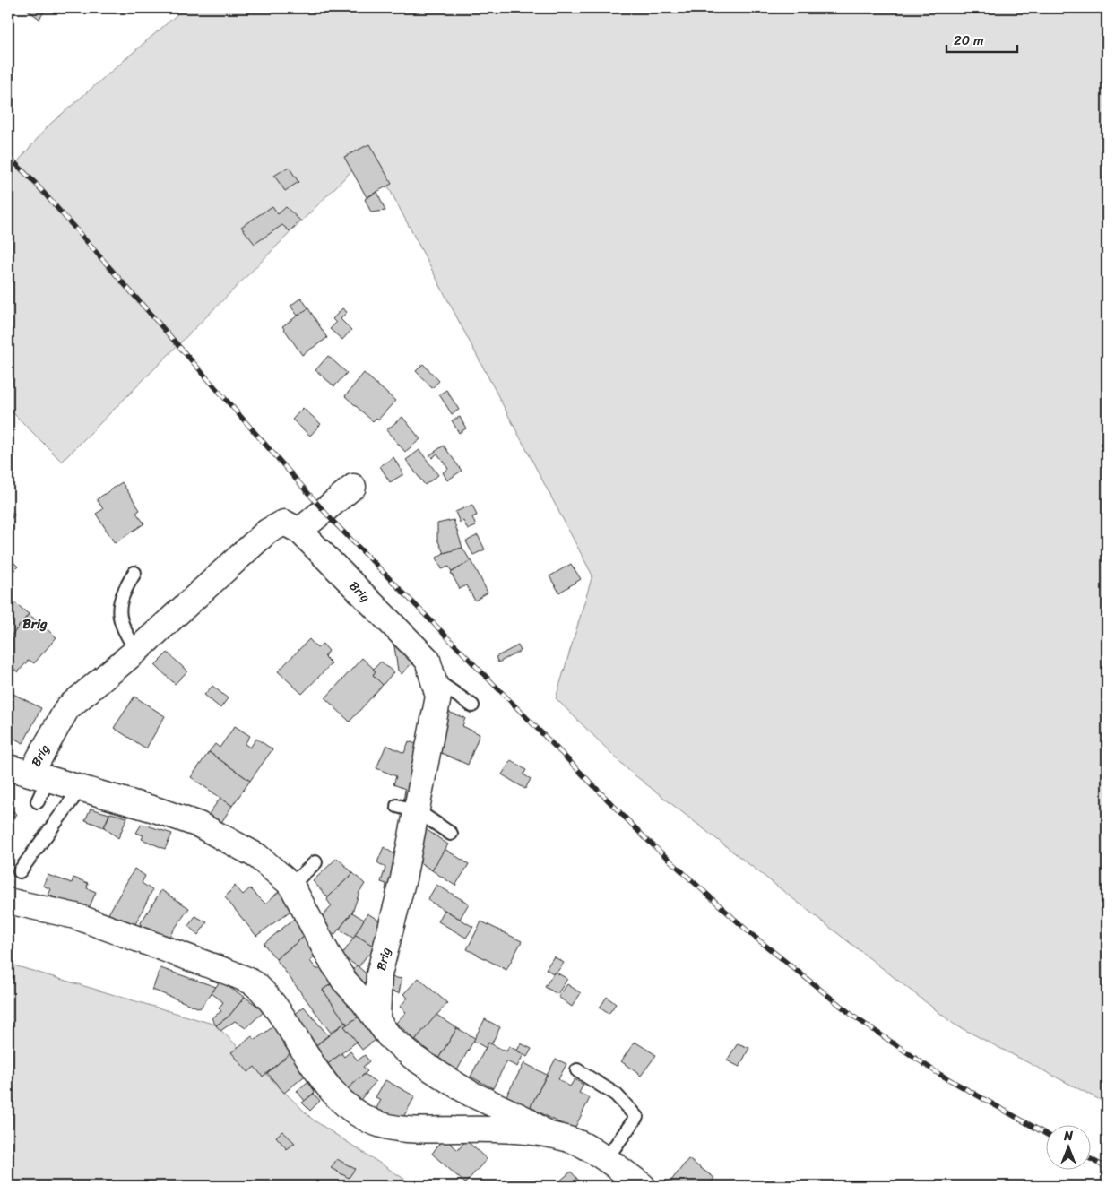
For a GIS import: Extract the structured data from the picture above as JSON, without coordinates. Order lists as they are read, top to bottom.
{
  "streets": {
    "street": ["Brig"]
  },
  "districts": ["Brig"],
  "scale_bar": "20 m",
  "north": "top"
}
